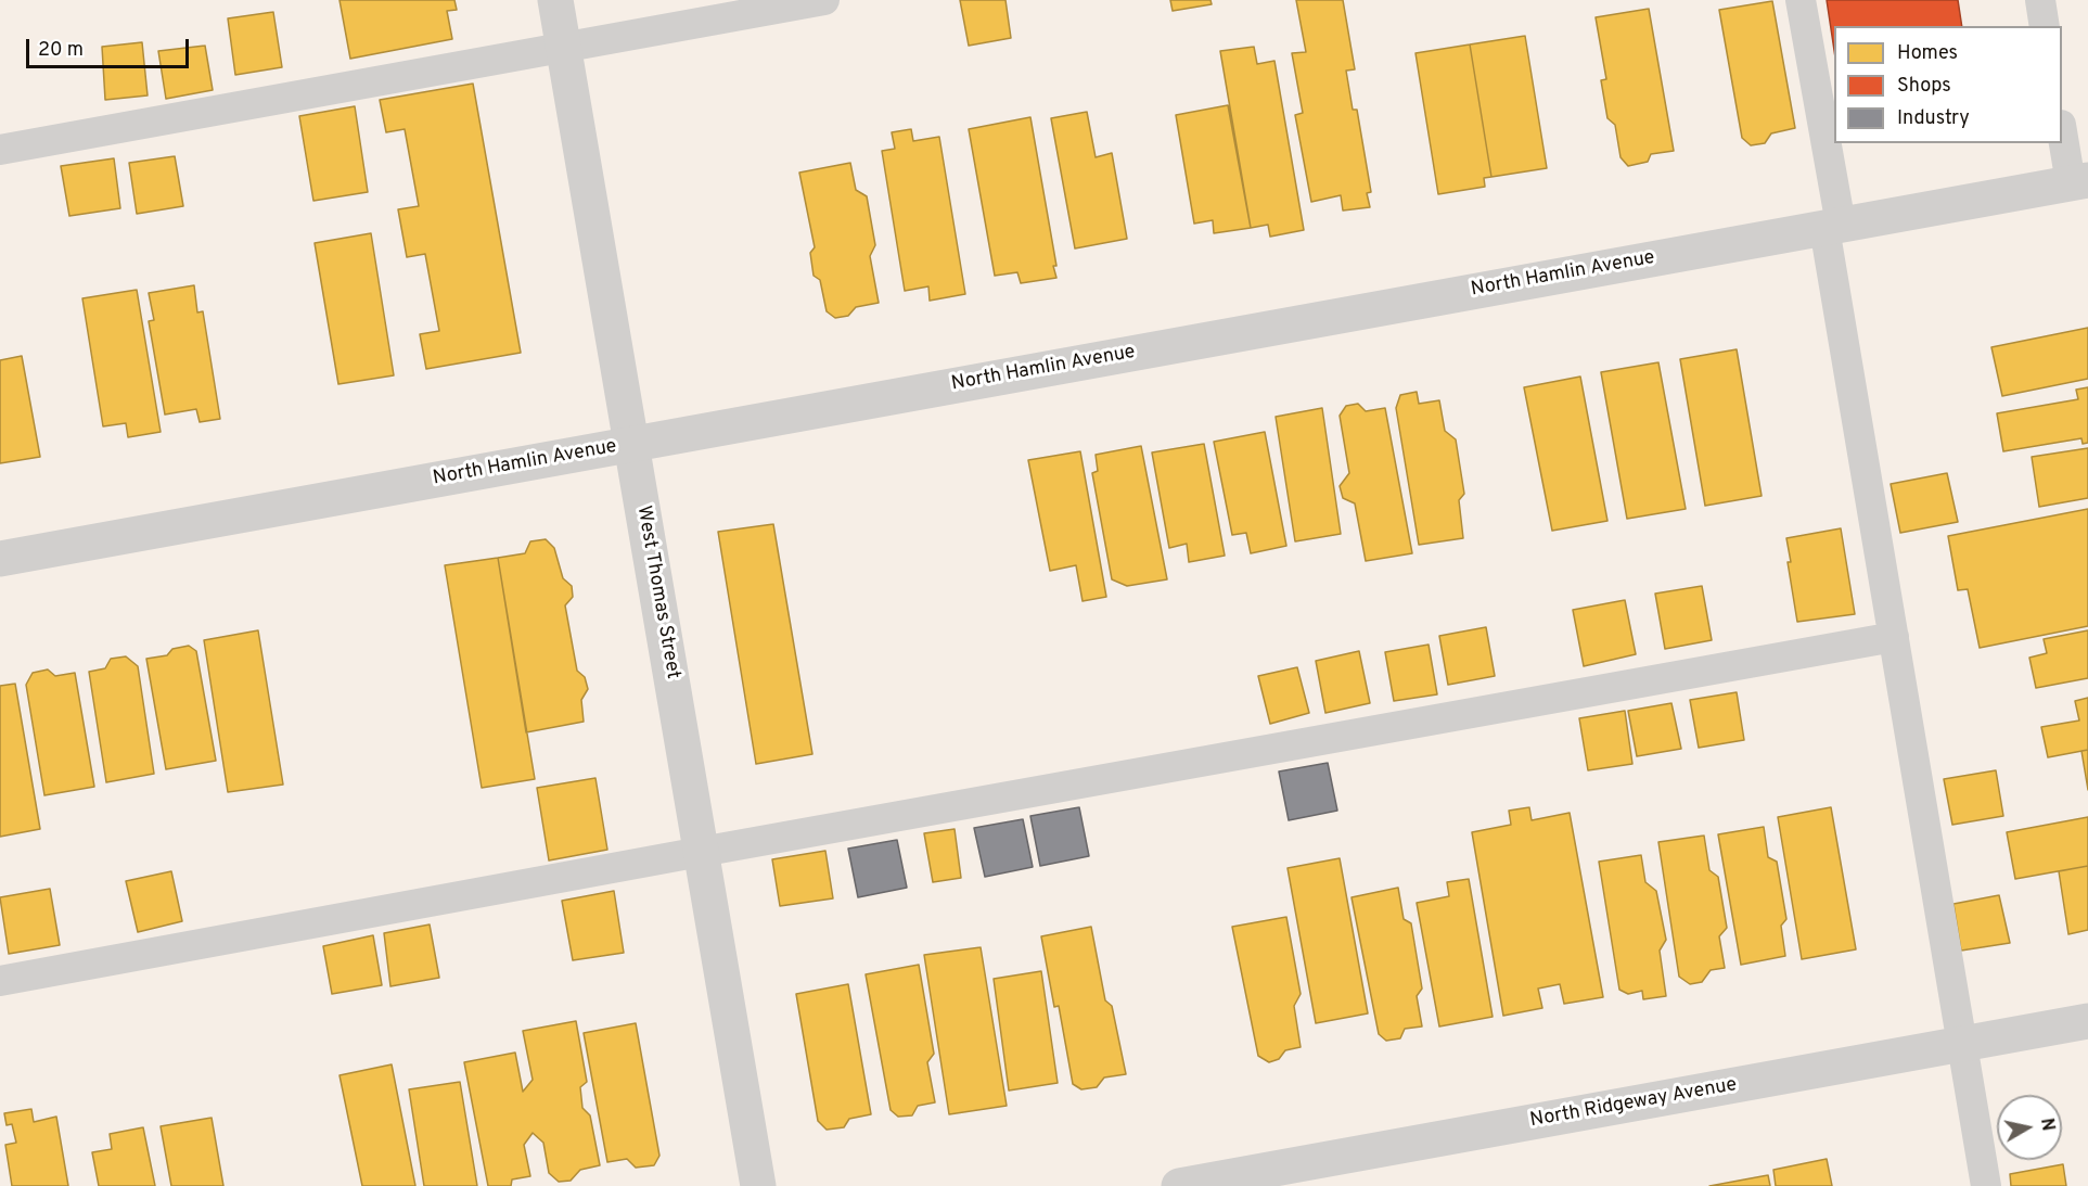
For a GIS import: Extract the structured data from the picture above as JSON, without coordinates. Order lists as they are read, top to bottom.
{
  "streets": {
    "street": ["North Hamlin Avenue", "West Thomas Street", "North Ridgeway Avenue"]
  },
  "crossings": [
    ["North Hamlin Avenue", "West Thomas Street"]
  ],
  "legend": ["Homes", "Shops", "Industry"],
  "scale_bar": "20 m",
  "north": "right"
}
